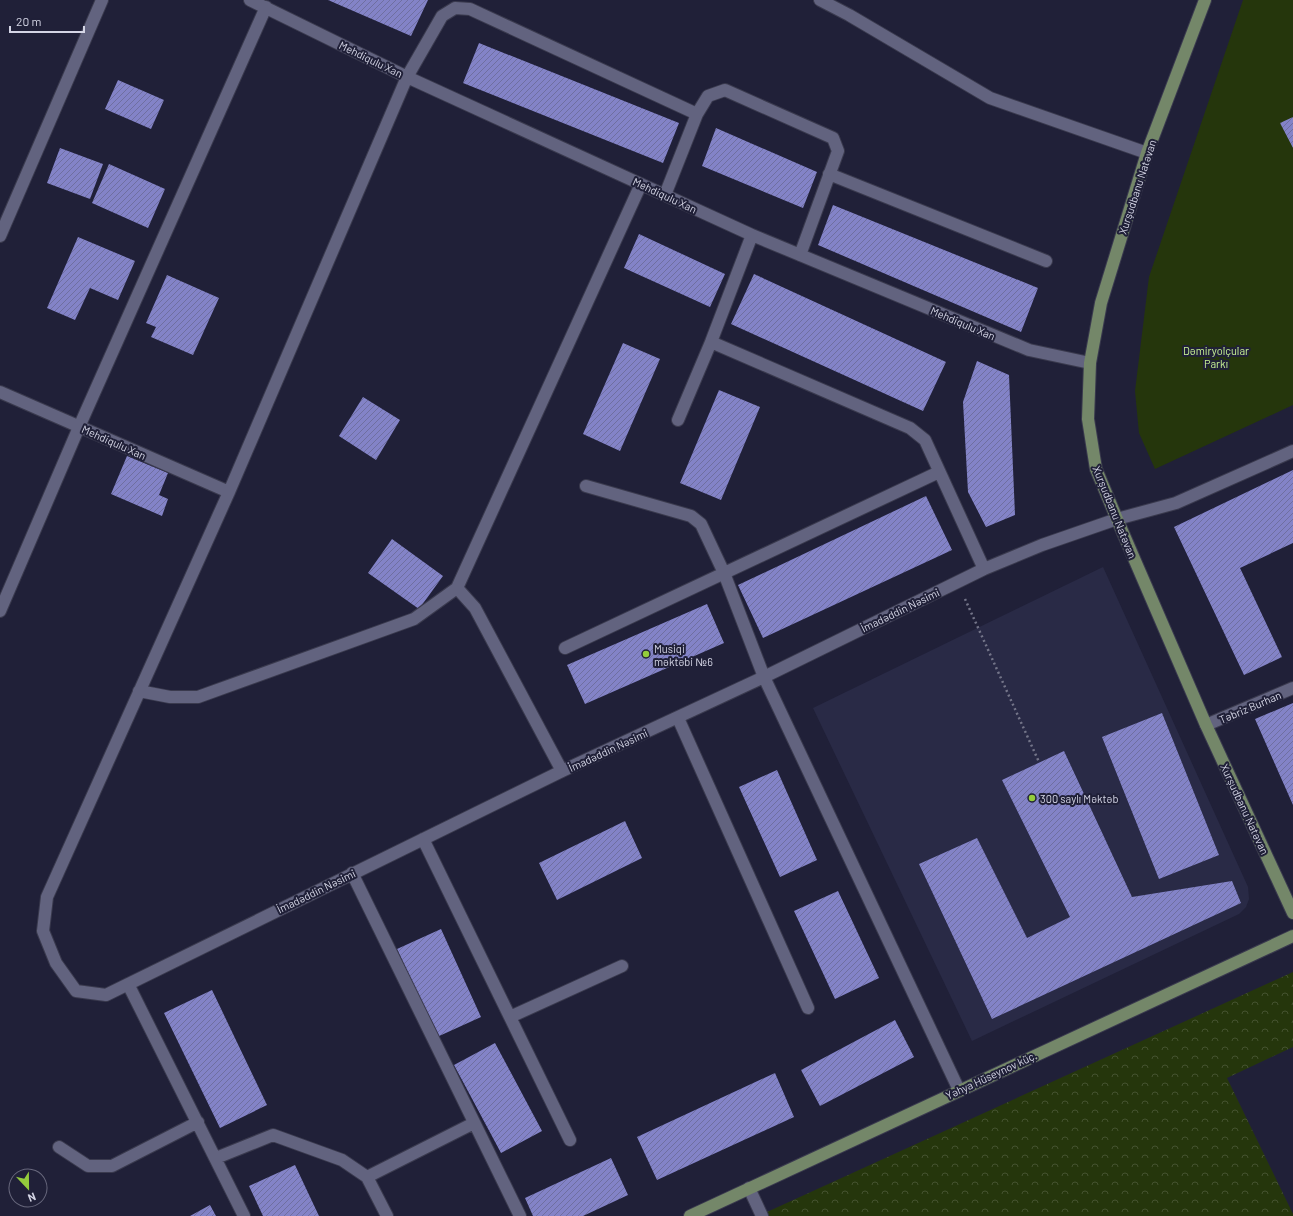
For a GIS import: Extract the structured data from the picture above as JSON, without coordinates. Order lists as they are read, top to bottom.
{
  "streets": {
    "main road": ["Xurşudbanu Natəvan", "Yəhya Hüseynov küç."],
    "street": ["Mehdiqulu Xan", "İmadəddin Nəsimi", "Təbriz Burhan"]
  },
  "crossings": [
    ["Mehdiqulu Xan", "Xurşudbanu Natəvan"],
    ["Xurşudbanu Natəvan", "İmadəddin Nəsimi"],
    ["Xurşudbanu Natəvan", "Təbriz Burhan"]
  ],
  "parks": ["Dəmiryolçular Parkı"],
  "places": ["Musiqi məktəbi №6", "300 saylı Məktəb"],
  "scale_bar": "20 m",
  "north": "bottom"
}
